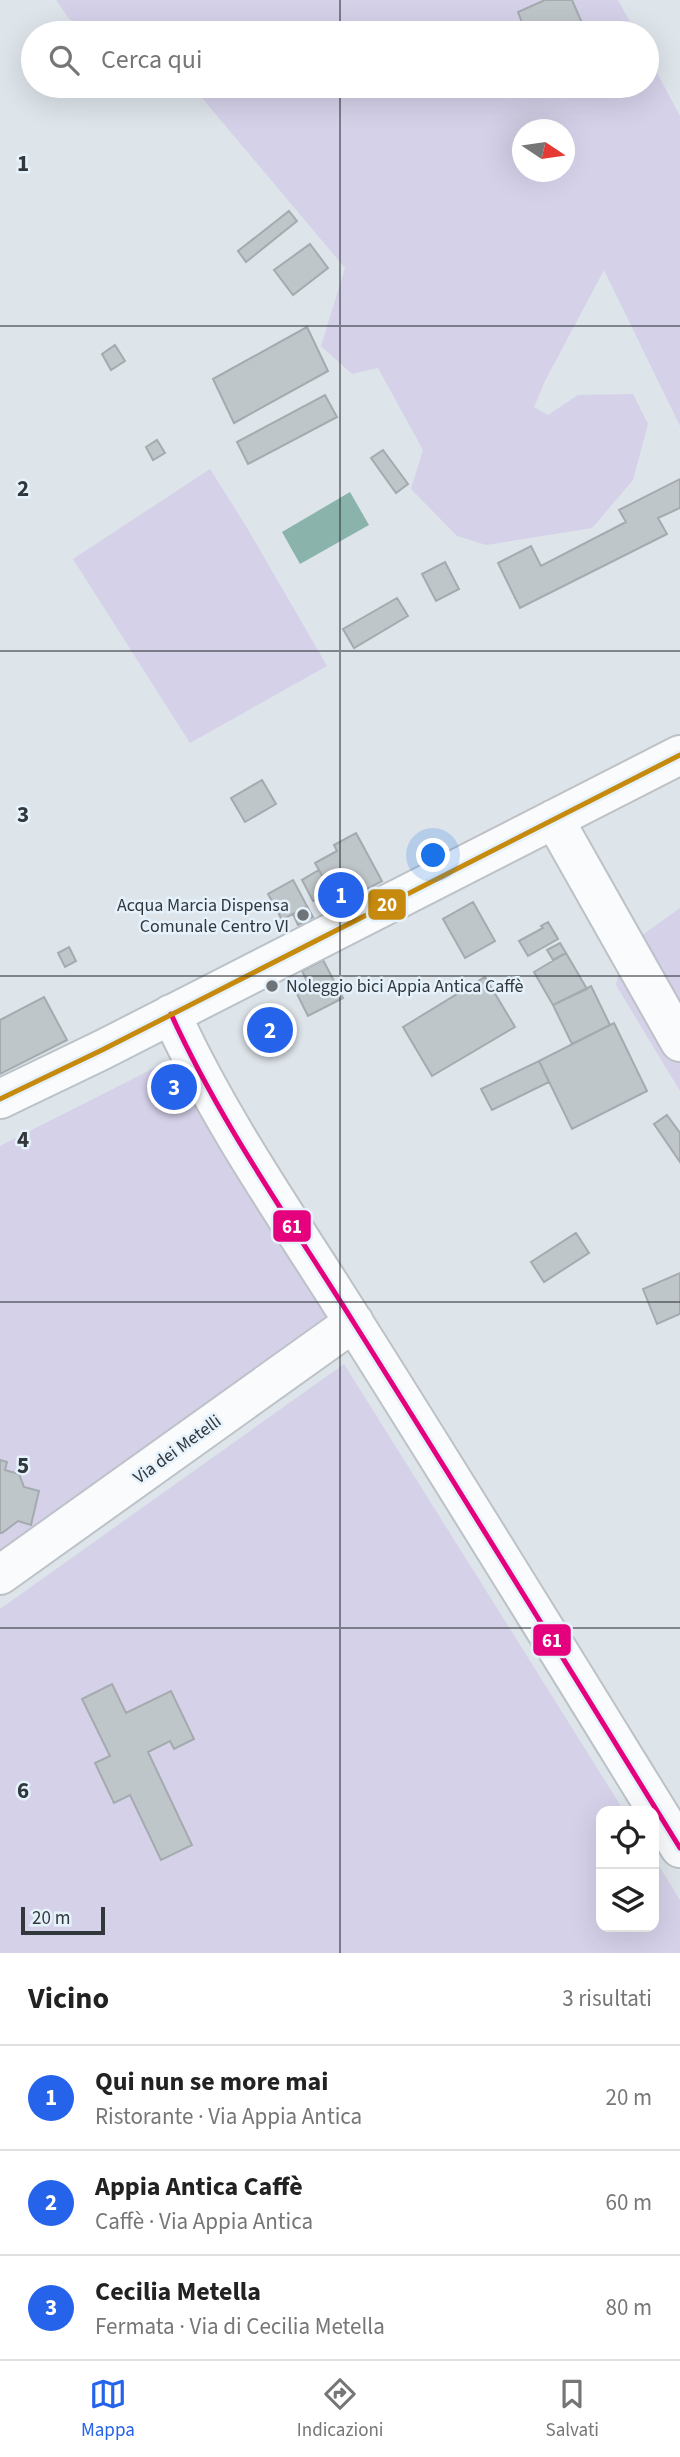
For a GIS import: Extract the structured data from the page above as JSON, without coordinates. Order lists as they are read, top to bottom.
{
  "streets": {
    "street": ["Via dei Metelli"]
  },
  "places": ["Acqua Marcia Dispensa Comunale Centro VI", "Noleggio bici Appia Antica Caffè"],
  "lines": ["transit line 20", "transit line 61"],
  "scale_bar": "20 m",
  "north": "right",
  "page": {
    "search": "Cerca qui",
    "pins": ["1", "2", "3"],
    "scale": "20 m",
    "heading": ["Vicino", "3 risultati"],
    "list": [
      {
        "mark": "1",
        "name": "Qui nun se more mai",
        "note": "Ristorante · Via Appia Antica",
        "value": "20 m"
      },
      {
        "mark": "2",
        "name": "Appia Antica Caffè",
        "note": "Caffè · Via Appia Antica",
        "value": "60 m"
      },
      {
        "mark": "3",
        "name": "Cecilia Metella",
        "note": "Fermata · Via di Cecilia Metella",
        "value": "80 m"
      }
    ],
    "nav": ["Mappa", "Indicazioni", "Salvati"]
  },
  "grid": {
    "rows": [
      "1",
      "2",
      "3",
      "4",
      "5",
      "6"
    ]
  }
}
